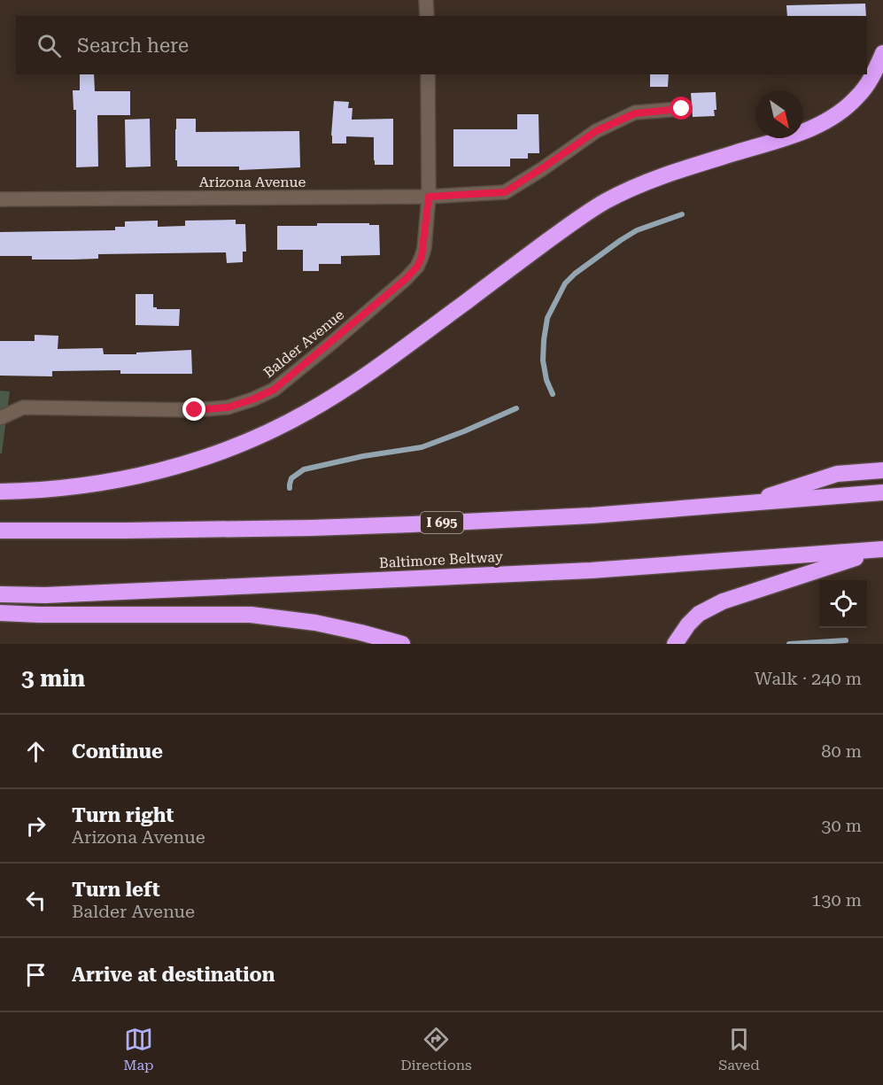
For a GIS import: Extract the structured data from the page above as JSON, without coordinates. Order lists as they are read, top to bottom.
{
  "streets": {
    "highway": ["I 695", "Baltimore Beltway"],
    "street": ["Arizona Avenue", "Balder Avenue"]
  },
  "crossings": [
    ["Arizona Avenue", "Balder Avenue"]
  ],
  "north": "bottom right",
  "page": {
    "search": "Search here",
    "heading": ["3 min", "Walk · 240 m"],
    "list": [
      ["Continue", "80 m"],
      ["Turn right", "Arizona Avenue", "30 m"],
      ["Turn left", "Balder Avenue", "130 m"],
      "Arrive at destination"
    ],
    "nav": ["Map", "Directions", "Saved"]
  }
}
